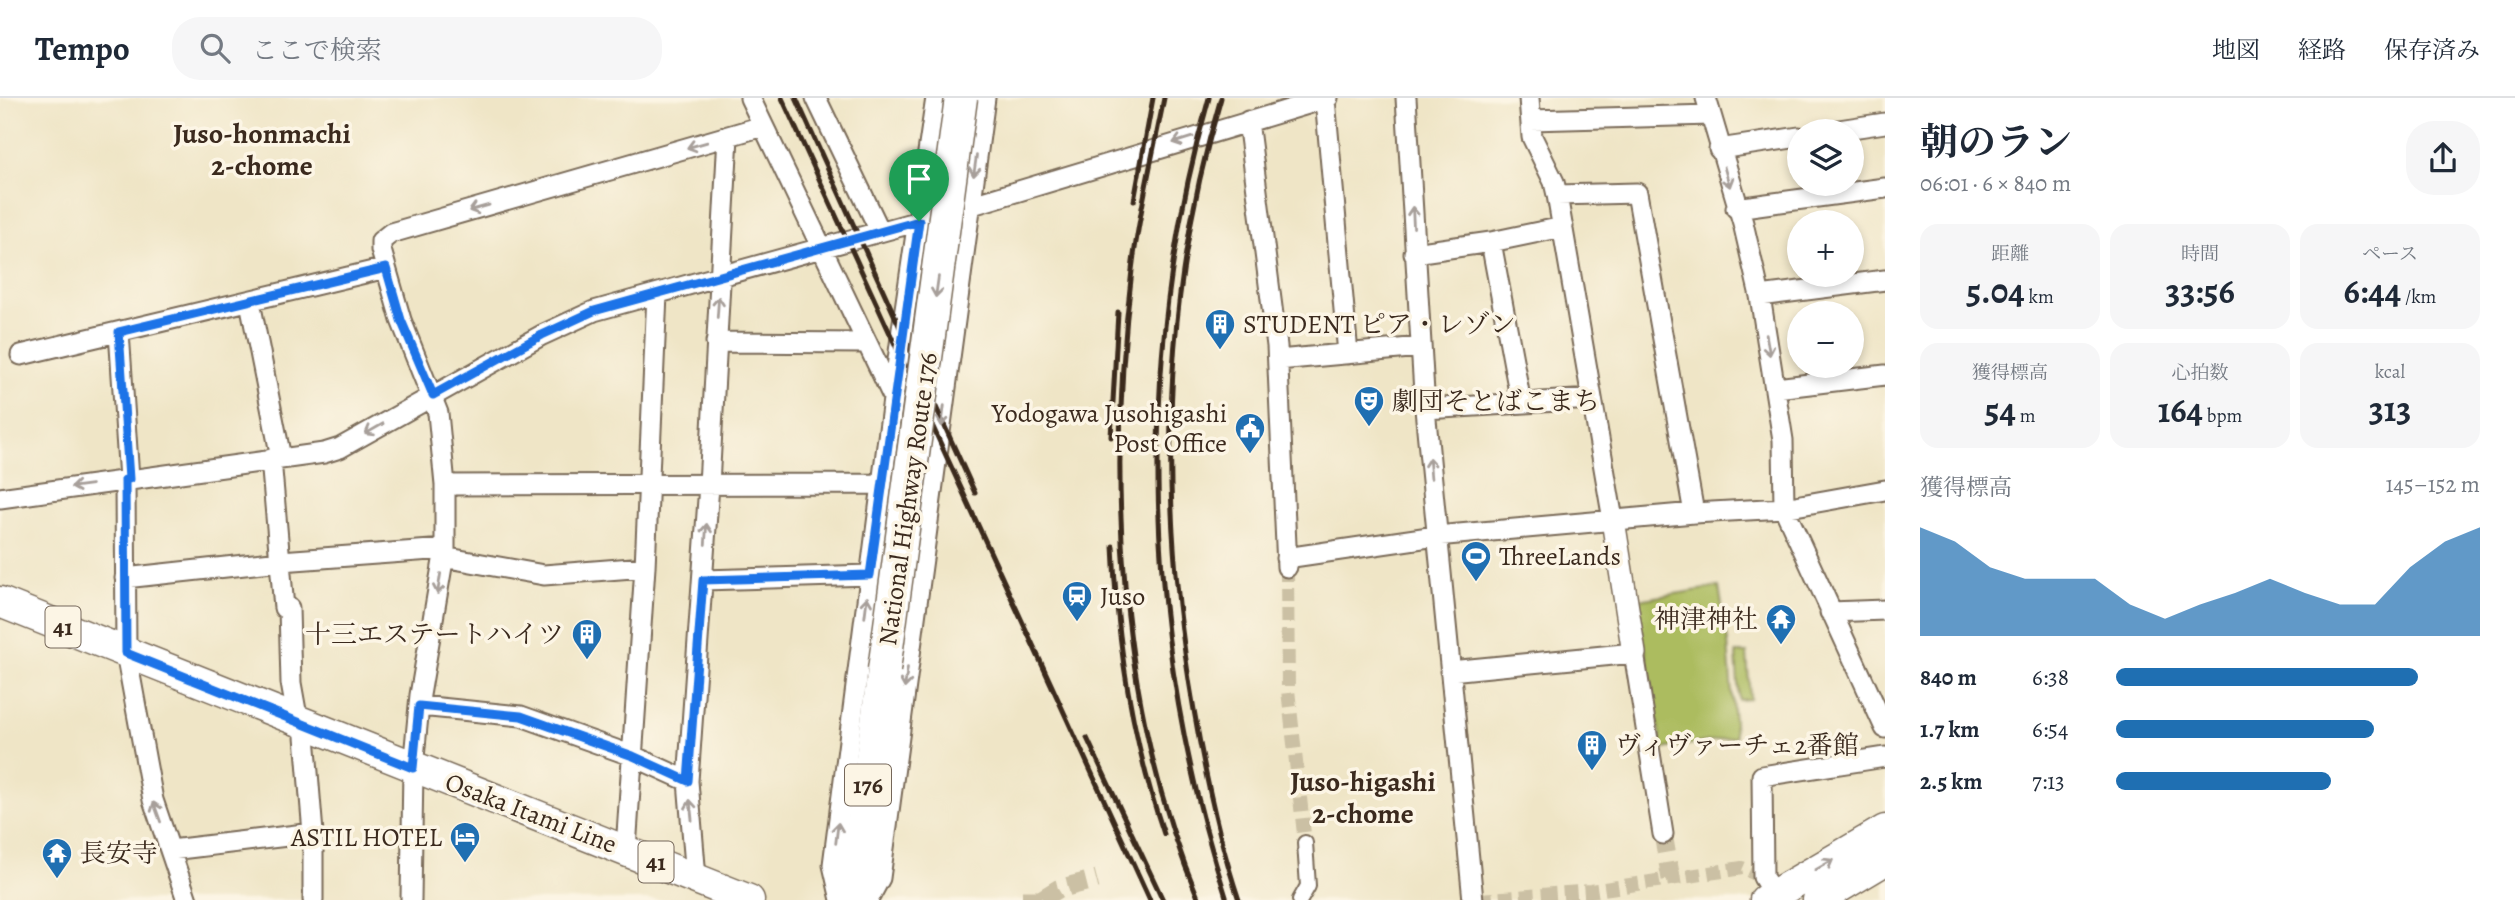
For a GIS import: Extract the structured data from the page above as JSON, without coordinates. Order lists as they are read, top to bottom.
{
  "streets": {
    "highway": ["National Highway Route 176", "176"],
    "main road": ["41", "Osaka Itami Line"]
  },
  "one_way": ["National Highway Route 176"],
  "districts": ["Juso-honmachi 2-chome", "Juso-higashi 2-chome"],
  "places": {
    "building": ["STUDENT ピア・レゾン", "十三エステートハイツ", "ヴィヴァーチェ2番館"],
    "theatre": ["劇団そとばこまち"],
    "public building": ["Yodogawa Jusohigashi Post Office"],
    "sports": ["ThreeLands"],
    "station": ["Juso"],
    "temple": ["神津神社", "長安寺"],
    "hotel": ["ASTIL HOTEL"]
  },
  "page": {
    "header": "Tempo",
    "search": "ここで検索",
    "nav": ["地図", "経路", "保存済み"],
    "heading": ["朝のラン", "06:01 · 6 × 840 m"],
    "map_buttons": ["+", "−"],
    "stats": [
      ["距離", "5.04 km"],
      ["時間", "33:56"],
      ["ペース", "6:44 /km"],
      ["獲得標高", "54 m"],
      ["心拍数", "164 bpm"],
      ["kcal", "313"]
    ],
    "chart": ["獲得標高", "145–152 m"],
    "list": [
      {
        "name": "840 m",
        "note": "6:38"
      },
      {
        "name": "1.7 km",
        "note": "6:54"
      },
      {
        "name": "2.5 km",
        "note": "7:13"
      }
    ]
  }
}
